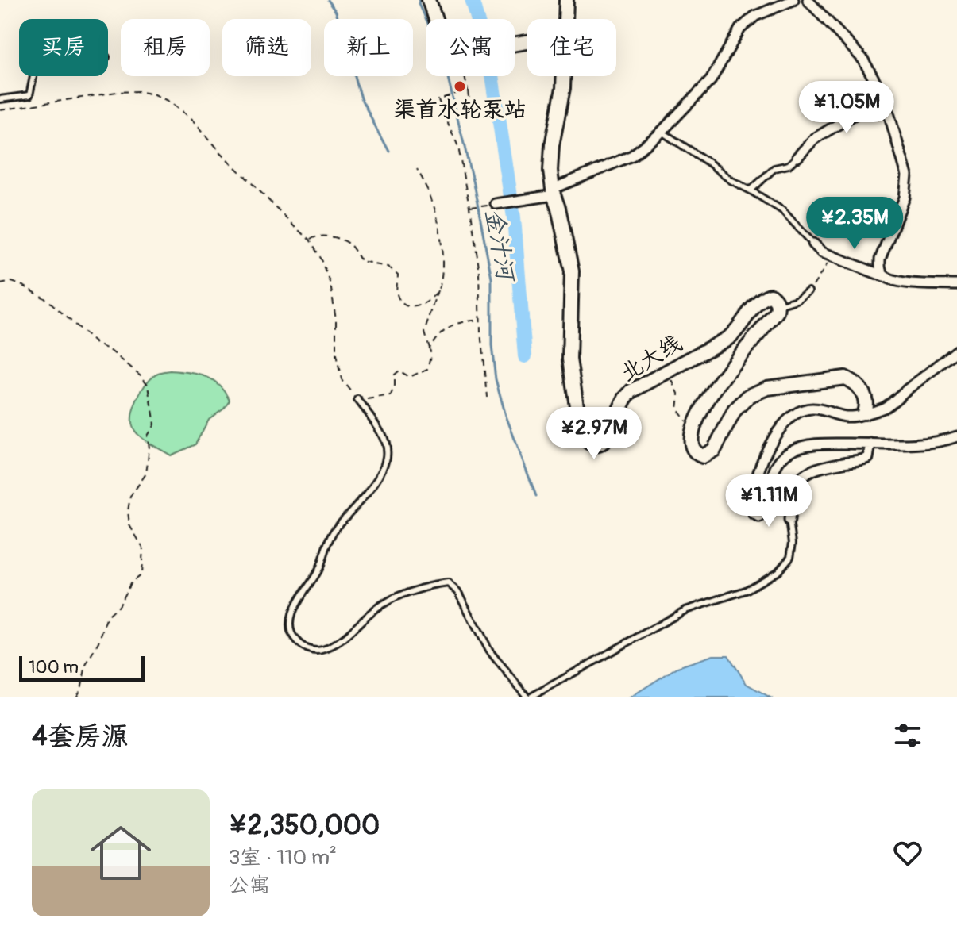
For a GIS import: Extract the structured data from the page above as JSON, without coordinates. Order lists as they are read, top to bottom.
{
  "streets": {
    "street": ["北大线"]
  },
  "water": ["金汁河"],
  "places": ["渠首水轮泵站"],
  "scale_bar": "100 m",
  "page": {
    "chip": [
      "买房",
      "租房",
      "筛选",
      "新上",
      "公寓",
      "住宅"
    ],
    "price": [
      "¥1.05M",
      "¥2.35M",
      "¥2.97M",
      "¥1.11M"
    ],
    "scale": "100 m",
    "heading": "4套房源",
    "list": [
      {
        "name": "¥2,350,000",
        "note": "3室 · 110 m² · 公寓"
      }
    ]
  }
}
